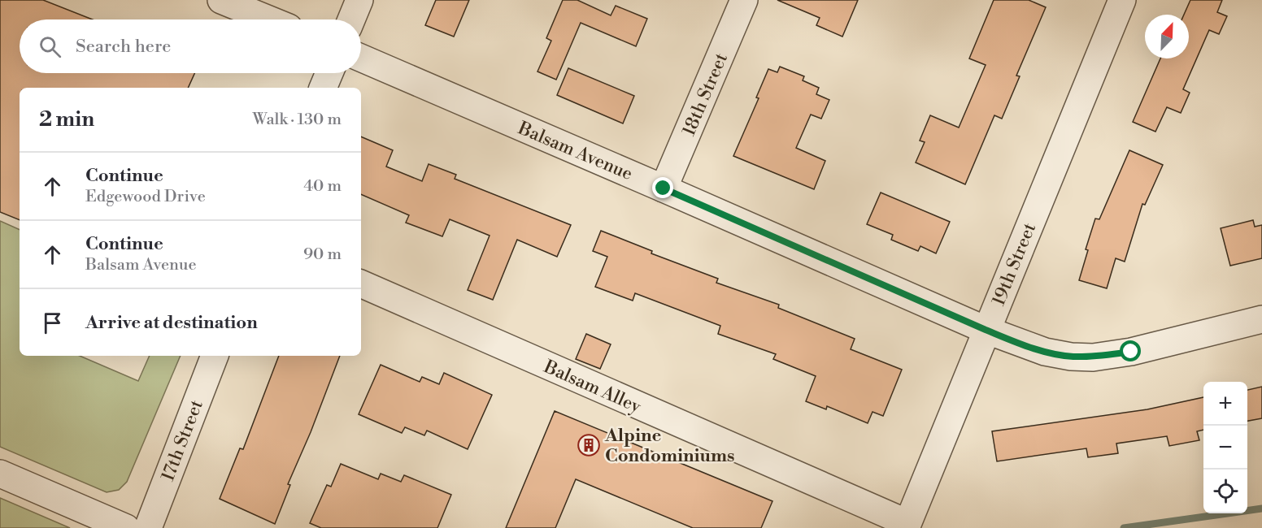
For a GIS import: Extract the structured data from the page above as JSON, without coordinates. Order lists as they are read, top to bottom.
{
  "streets": {
    "street": [
      "18th Street",
      "Balsam Avenue",
      "19th Street",
      "Balsam Alley",
      "17th Street"
    ]
  },
  "crossings": [
    ["18th Street", "Balsam Avenue"],
    ["Balsam Avenue", "19th Street"],
    ["19th Street", "Balsam Alley"]
  ],
  "places": {
    "building": ["Alpine Condominiums"]
  },
  "north": "top right",
  "page": {
    "search": "Search here",
    "heading": ["2 min", "Walk · 130 m"],
    "list": [
      ["Continue", "Edgewood Drive", "40 m"],
      ["Continue", "Balsam Avenue", "90 m"],
      "Arrive at destination"
    ],
    "map_buttons": ["+", "−"]
  }
}
